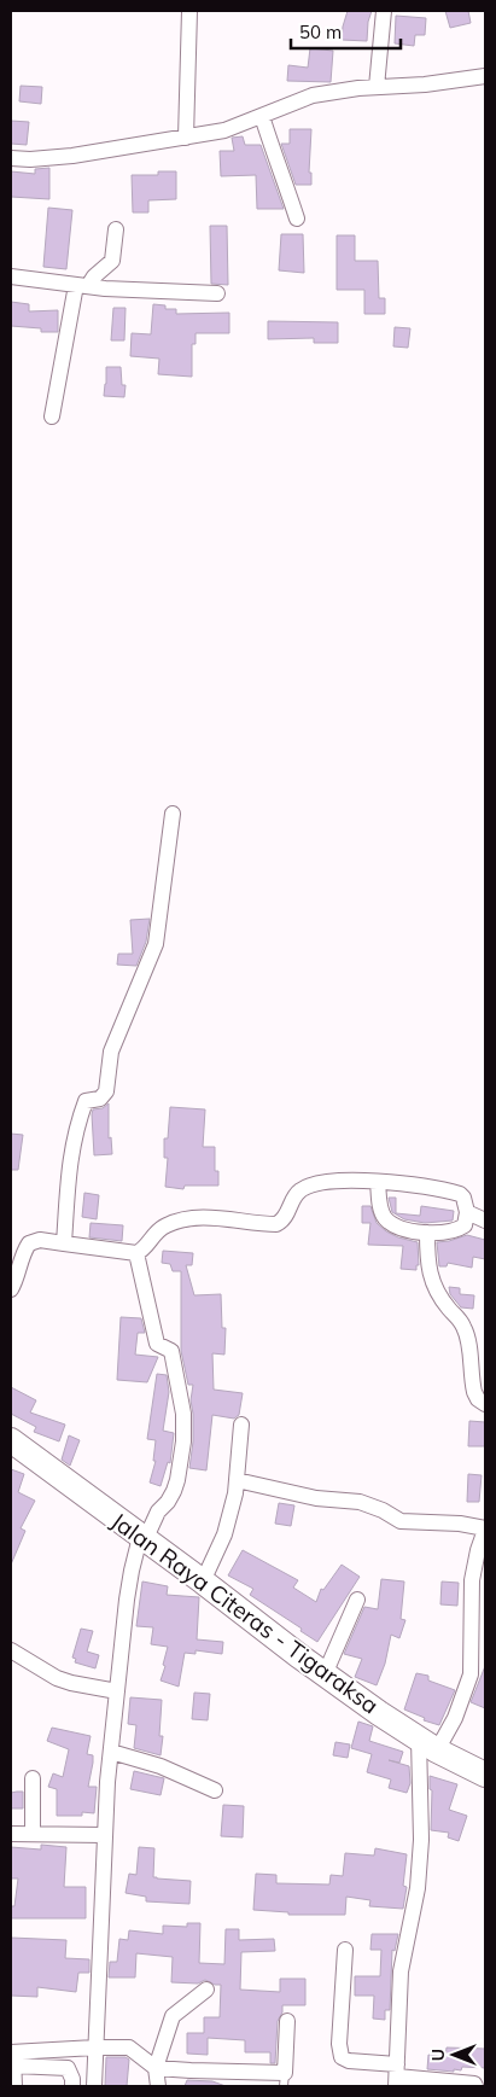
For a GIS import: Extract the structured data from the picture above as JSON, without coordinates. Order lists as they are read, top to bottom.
{
  "streets": {
    "main road": ["Jalan Raya Citeras - Tigaraksa"]
  },
  "scale_bar": "50 m",
  "north": "left"
}
